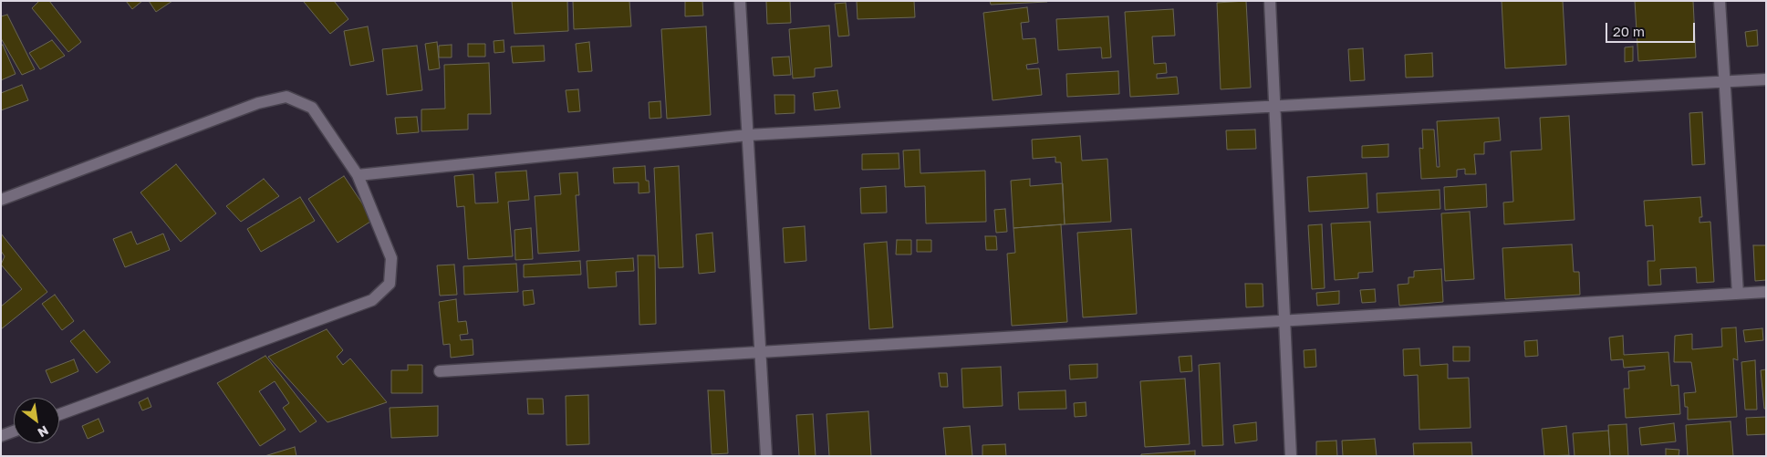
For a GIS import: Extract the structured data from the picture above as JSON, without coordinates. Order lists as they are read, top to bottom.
{
  "scale_bar": "20 m",
  "north": "bottom right"
}
